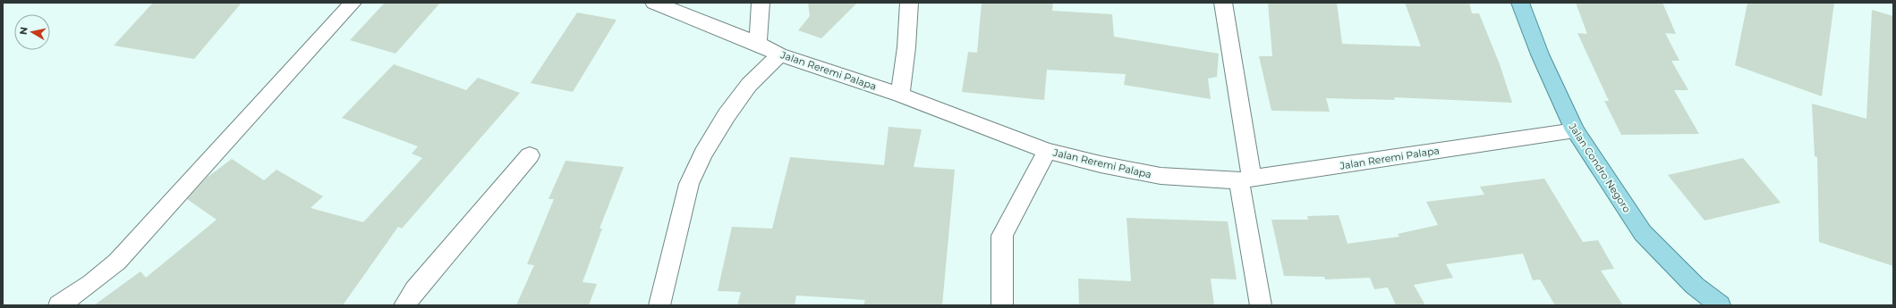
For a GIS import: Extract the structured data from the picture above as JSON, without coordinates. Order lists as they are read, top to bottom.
{
  "streets": {
    "main road": ["Jalan Condro Negoro"],
    "street": ["Jalan Reremi Palapa"]
  },
  "crossings": [
    ["Jalan Reremi Palapa", "Jalan Condro Negoro"]
  ],
  "north": "left"
}
